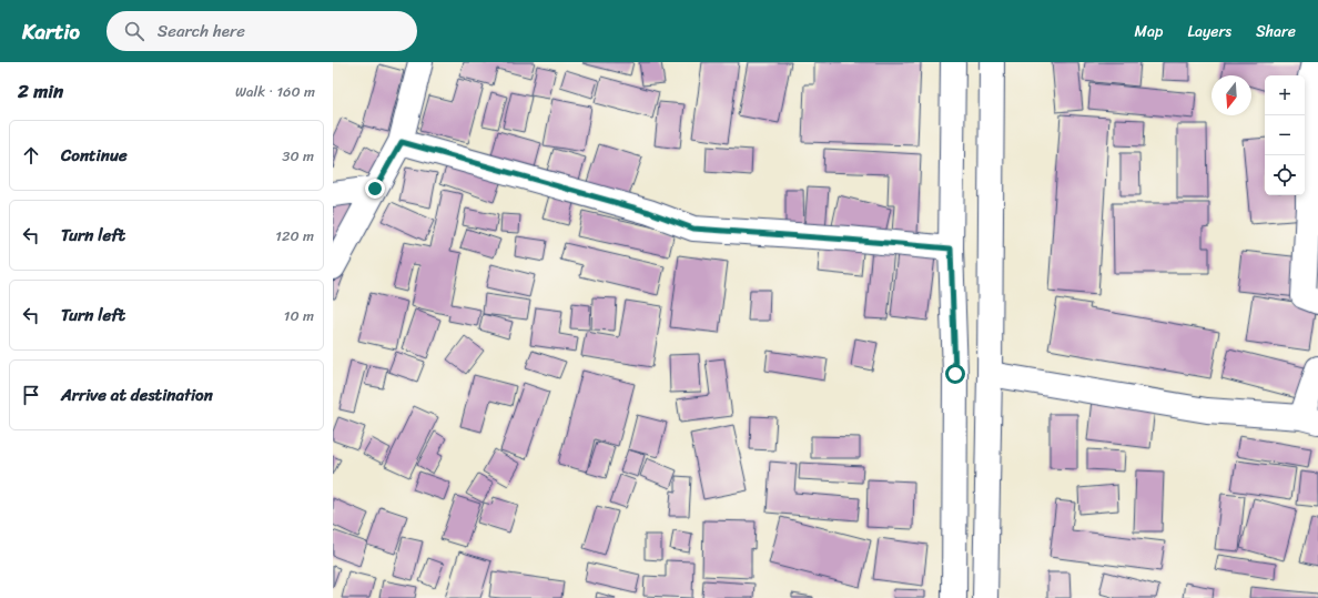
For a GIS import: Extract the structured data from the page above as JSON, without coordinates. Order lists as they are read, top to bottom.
{
  "north": "bottom",
  "page": {
    "header": "Kartio",
    "search": "Search here",
    "nav": ["Map", "Layers", "Share"],
    "heading": ["2 min", "Walk · 160 m"],
    "map_buttons": ["+", "−"],
    "list": [
      ["Continue", "30 m"],
      ["Turn left", "120 m"],
      ["Turn left", "10 m"],
      "Arrive at destination"
    ]
  }
}
